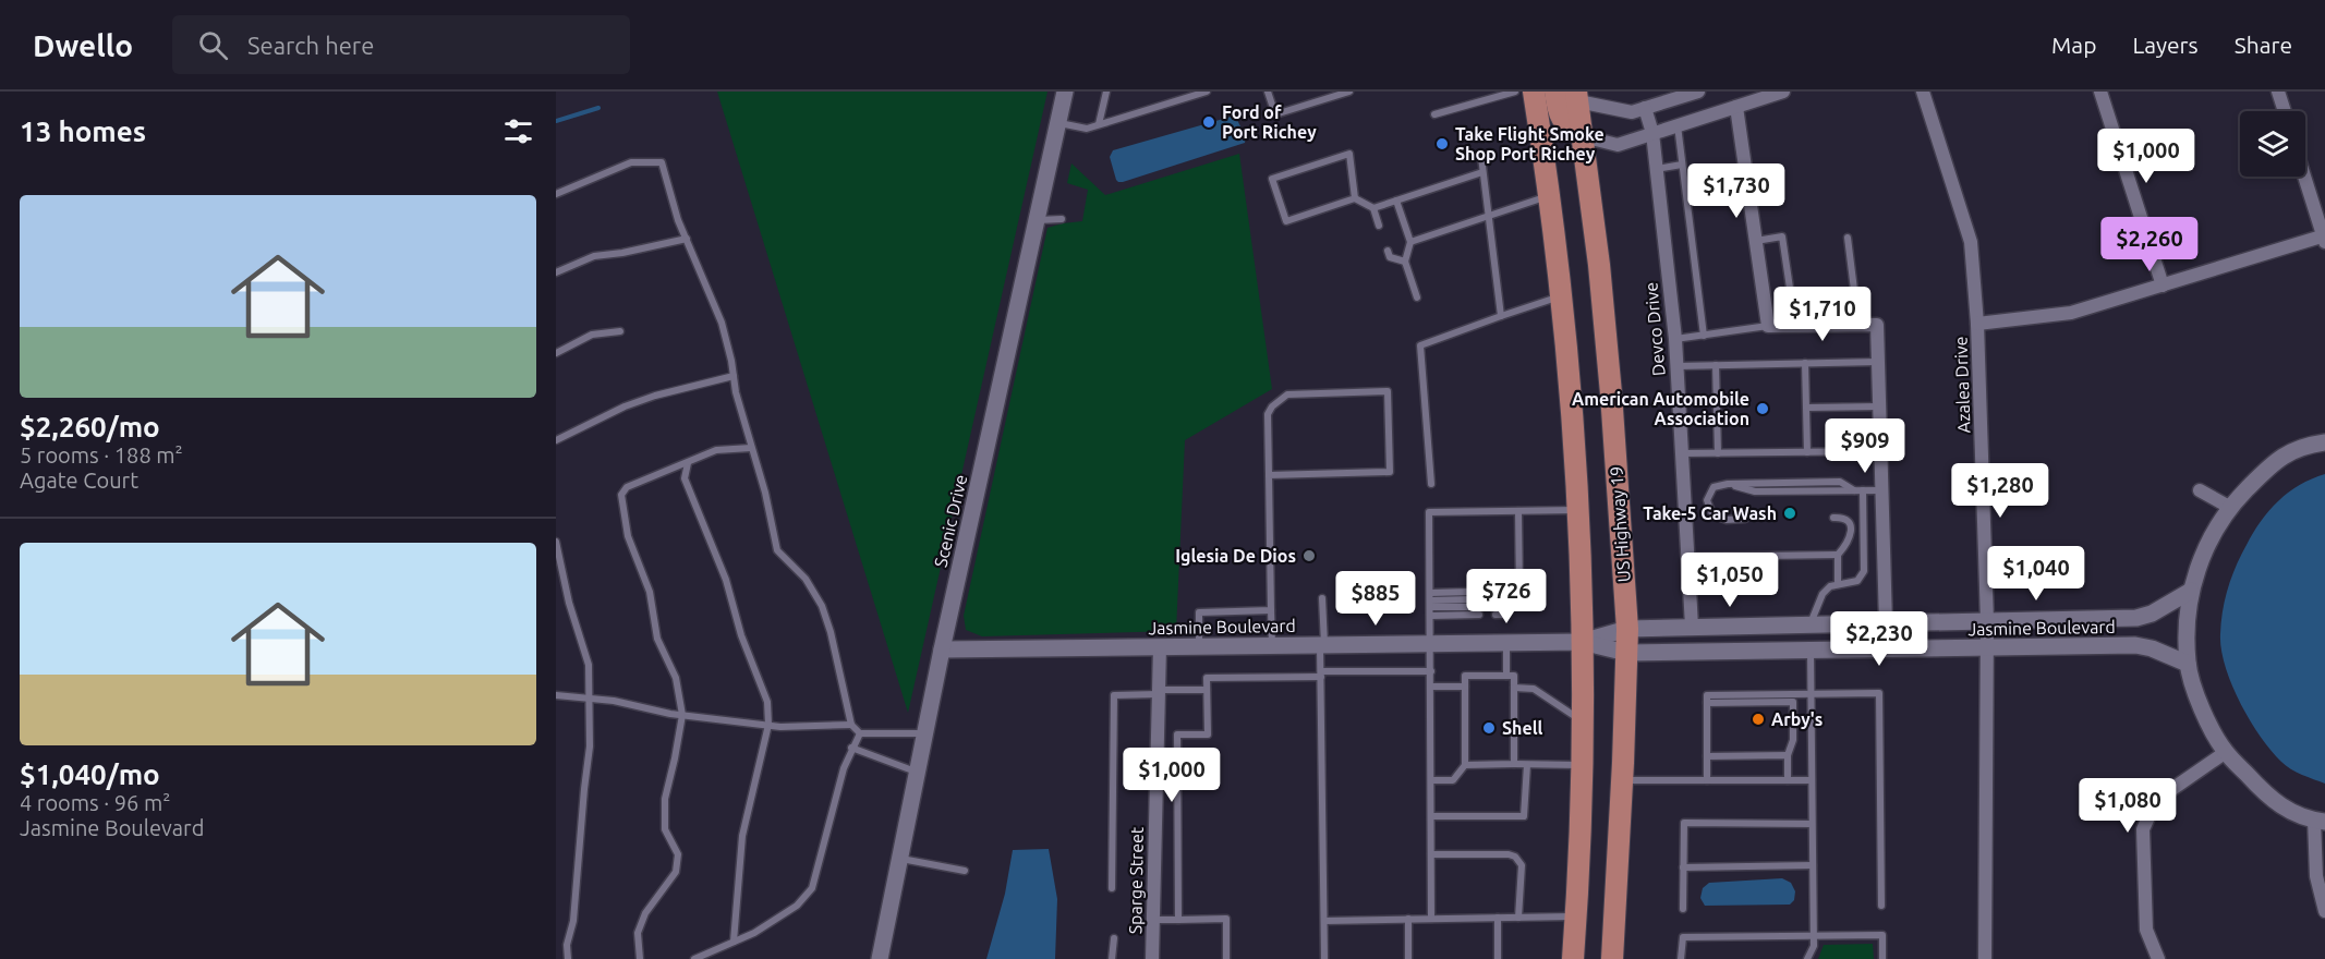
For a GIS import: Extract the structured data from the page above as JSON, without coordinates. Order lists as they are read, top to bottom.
{
  "streets": {
    "highway": ["US Highway 19"],
    "street": [
      "Devco Drive",
      "Azalea Drive",
      "Scenic Drive",
      "Jasmine Boulevard",
      "Sparge Street"
    ]
  },
  "crossings": [
    ["Devco Drive", "Jasmine Boulevard"],
    ["Azalea Drive", "Jasmine Boulevard"],
    ["Scenic Drive", "Jasmine Boulevard"],
    ["US Highway 19", "Jasmine Boulevard"],
    ["Jasmine Boulevard", "Sparge Street"]
  ],
  "places": [
    "Ford of Port Richey",
    "Take Flight Smoke Shop Port Richey",
    "American Automobile Association",
    "Take-5 Car Wash",
    "Iglesia De Dios",
    "Arby's",
    "Shell"
  ],
  "page": {
    "header": "Dwello",
    "search": "Search here",
    "nav": ["Map", "Layers", "Share"],
    "heading": "13 homes",
    "price": [
      "$1,000",
      "$1,730",
      "$2,260",
      "$1,710",
      "$909",
      "$1,280",
      "$1,040",
      "$1,050",
      "$726",
      "$885",
      "$2,230",
      "$1,000",
      "$1,080"
    ],
    "list": [
      {
        "name": "$2,260/mo",
        "note": "5 rooms · 188 m² · Agate Court"
      },
      {
        "name": "$1,040/mo",
        "note": "4 rooms · 96 m² · Jasmine Boulevard"
      }
    ]
  }
}
